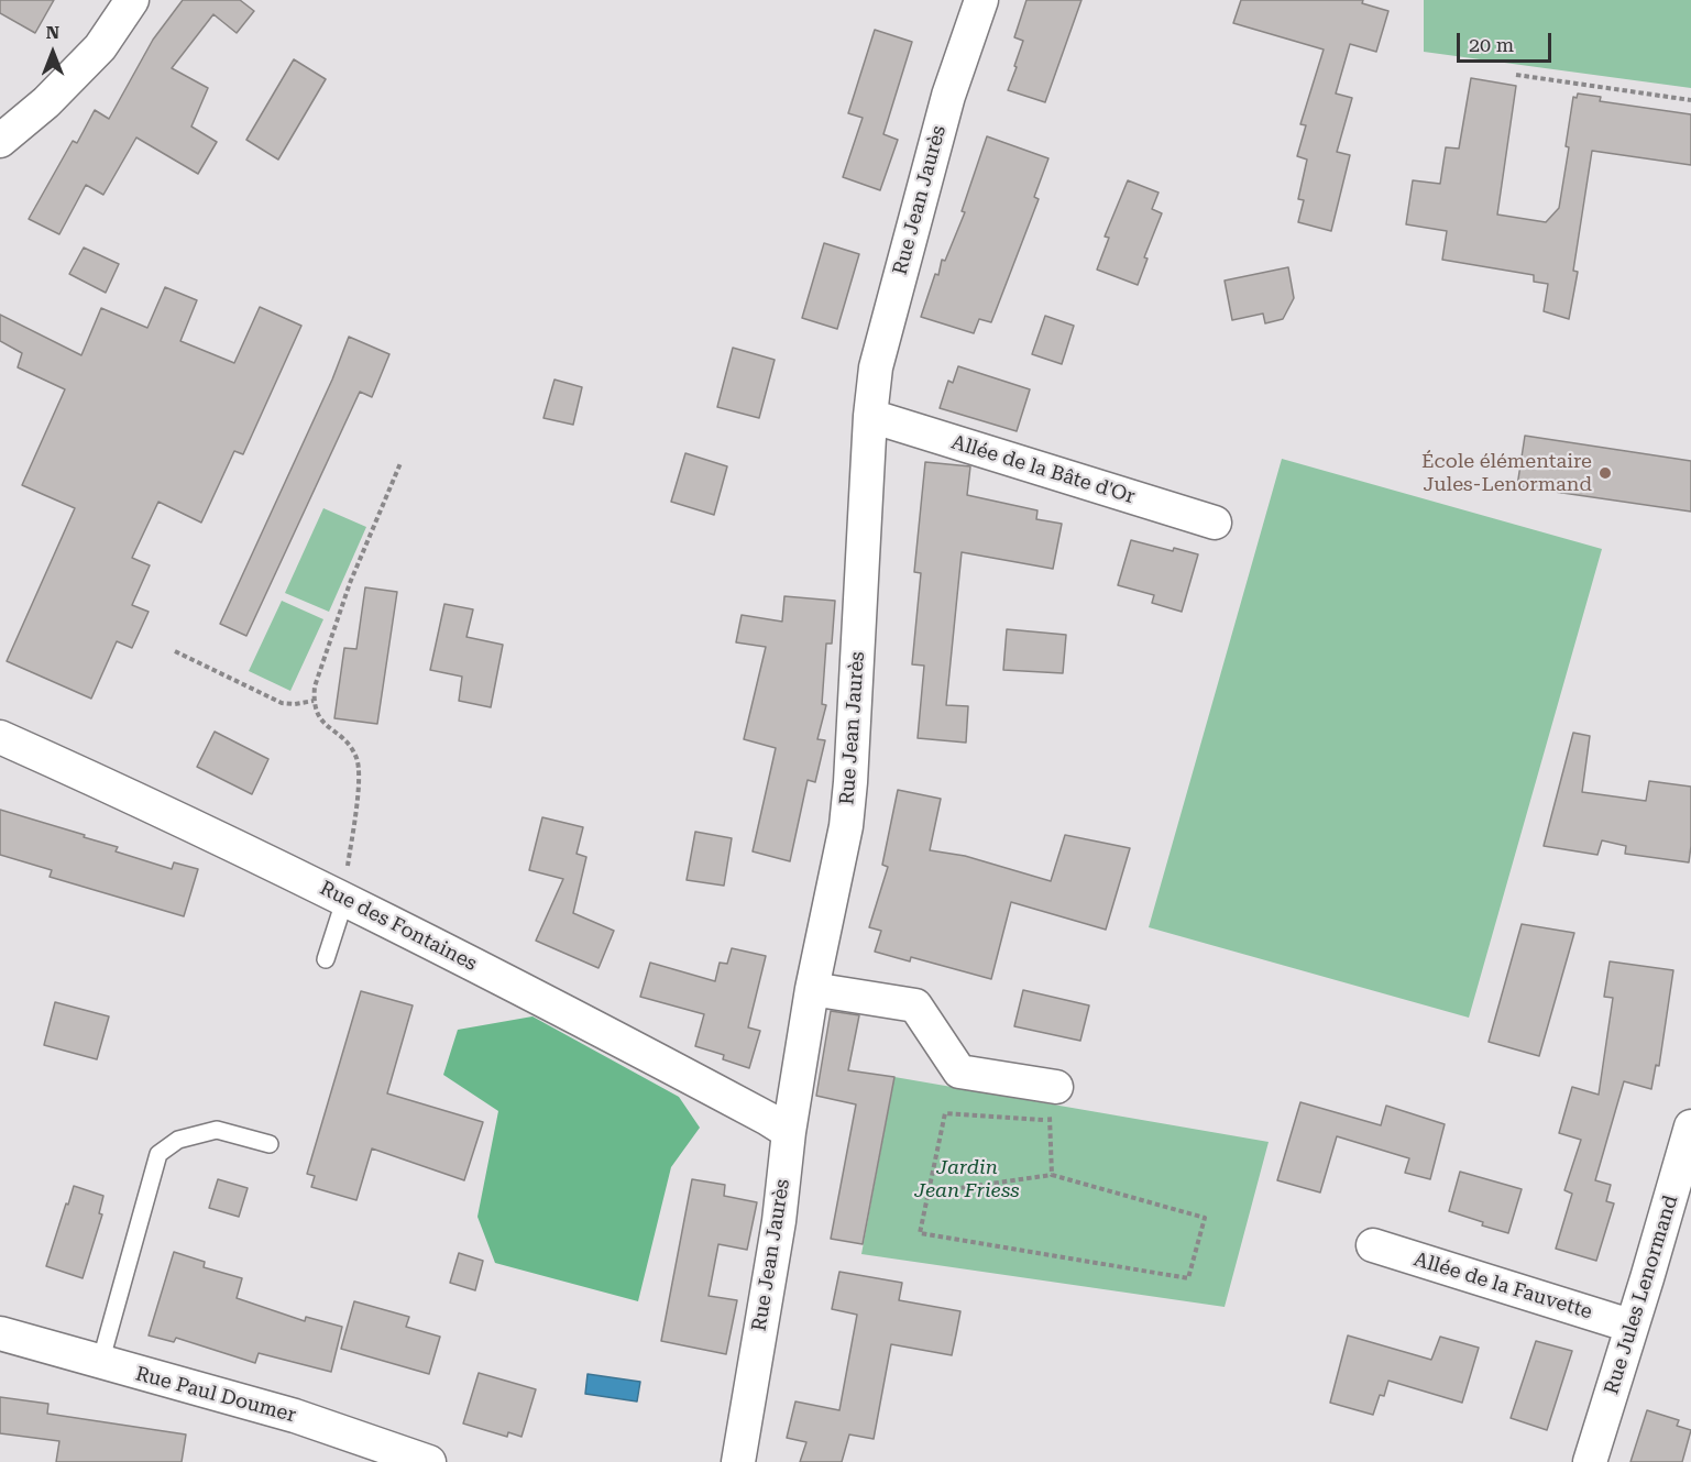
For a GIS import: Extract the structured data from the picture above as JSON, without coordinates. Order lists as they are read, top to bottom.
{
  "streets": {
    "street": [
      "Rue Jean Jaurès",
      "Allée de la Bâte d'Or",
      "Rue des Fontaines",
      "Allée de la Fauvette",
      "Rue Jules Lenormand",
      "Rue Paul Doumer"
    ]
  },
  "crossings": [
    ["Rue Jean Jaurès", "Allée de la Bâte d'Or"],
    ["Rue Jean Jaurès", "Rue des Fontaines"],
    ["Allée de la Fauvette", "Rue Jules Lenormand"]
  ],
  "parks": ["Jardin Jean Friess"],
  "places": ["École élémentaire Jules-Lenormand"],
  "scale_bar": "20 m",
  "north": "top"
}
